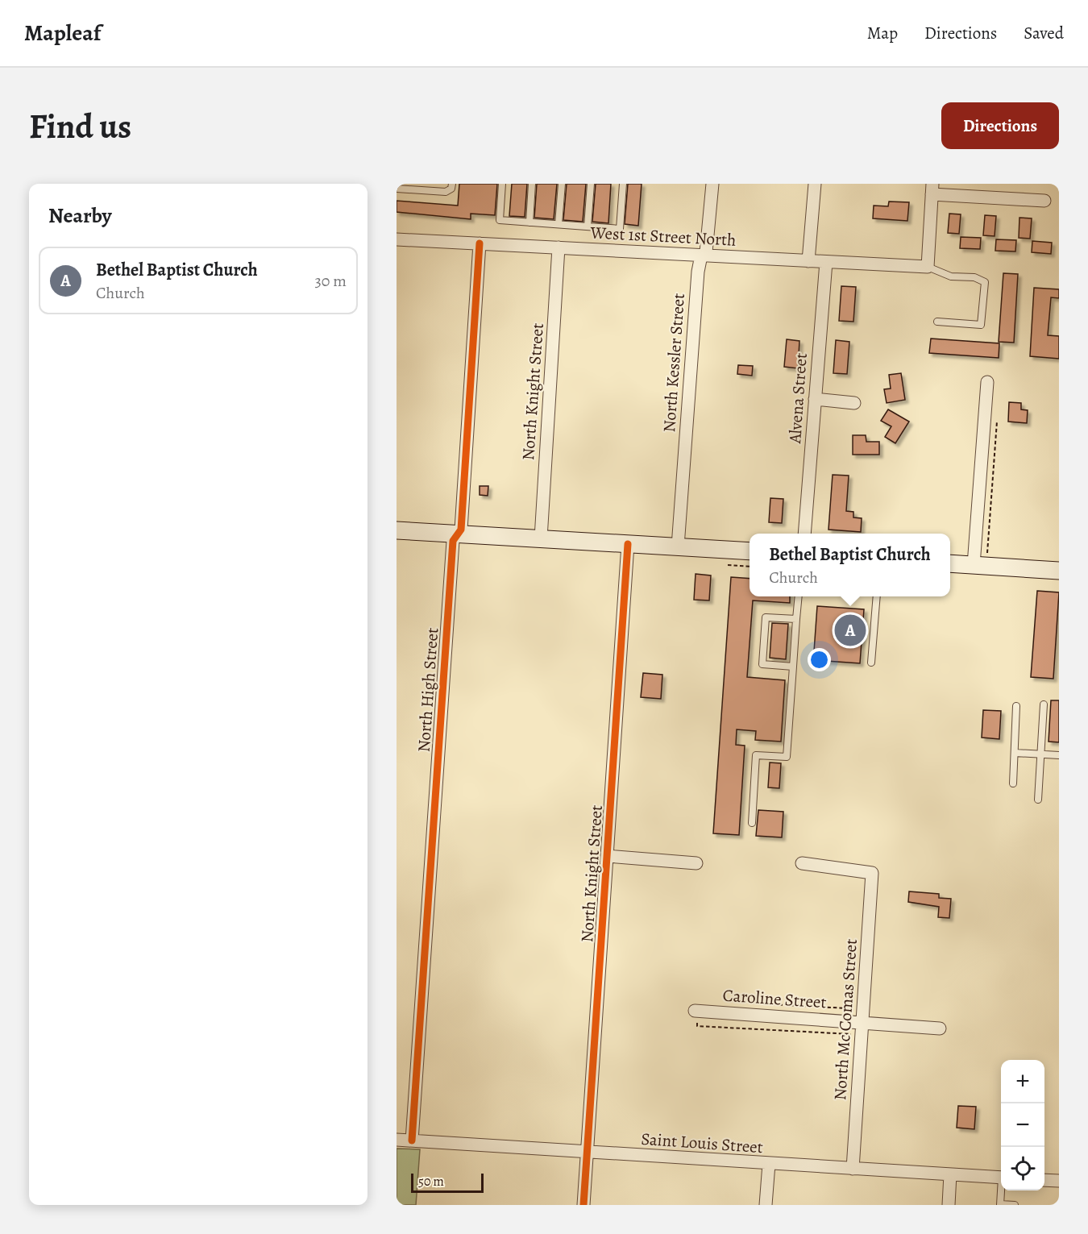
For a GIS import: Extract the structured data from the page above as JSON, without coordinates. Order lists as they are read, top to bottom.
{
  "streets": {
    "street": [
      "West 1st Street North",
      "North Kessler Street",
      "North Knight Street",
      "Alvena Street",
      "North High Street",
      "Caroline Street",
      "North Mc Comas Street",
      "Saint Louis Street"
    ]
  },
  "crossings": [
    ["West 1st Street North", "North Kessler Street"],
    ["West 1st Street North", "North Knight Street"],
    ["West 1st Street North", "Alvena Street"],
    ["West 1st Street North", "North High Street"],
    ["North Knight Street", "Saint Louis Street"],
    ["North High Street", "Saint Louis Street"],
    ["Caroline Street", "North Mc Comas Street"],
    ["North Mc Comas Street", "Saint Louis Street"]
  ],
  "scale_bar": "50 m",
  "page": {
    "header": "Mapleaf",
    "nav": ["Map", "Directions", "Saved"],
    "buttons": "Directions",
    "title": "Find us",
    "heading": "Nearby",
    "list": [
      {
        "mark": "A",
        "name": "Bethel Baptist Church",
        "note": "Church",
        "value": "30 m"
      }
    ],
    "popup": ["Bethel Baptist Church", "Church"],
    "pins": "A",
    "map_buttons": ["+", "−"],
    "scale": "50 m"
  }
}
